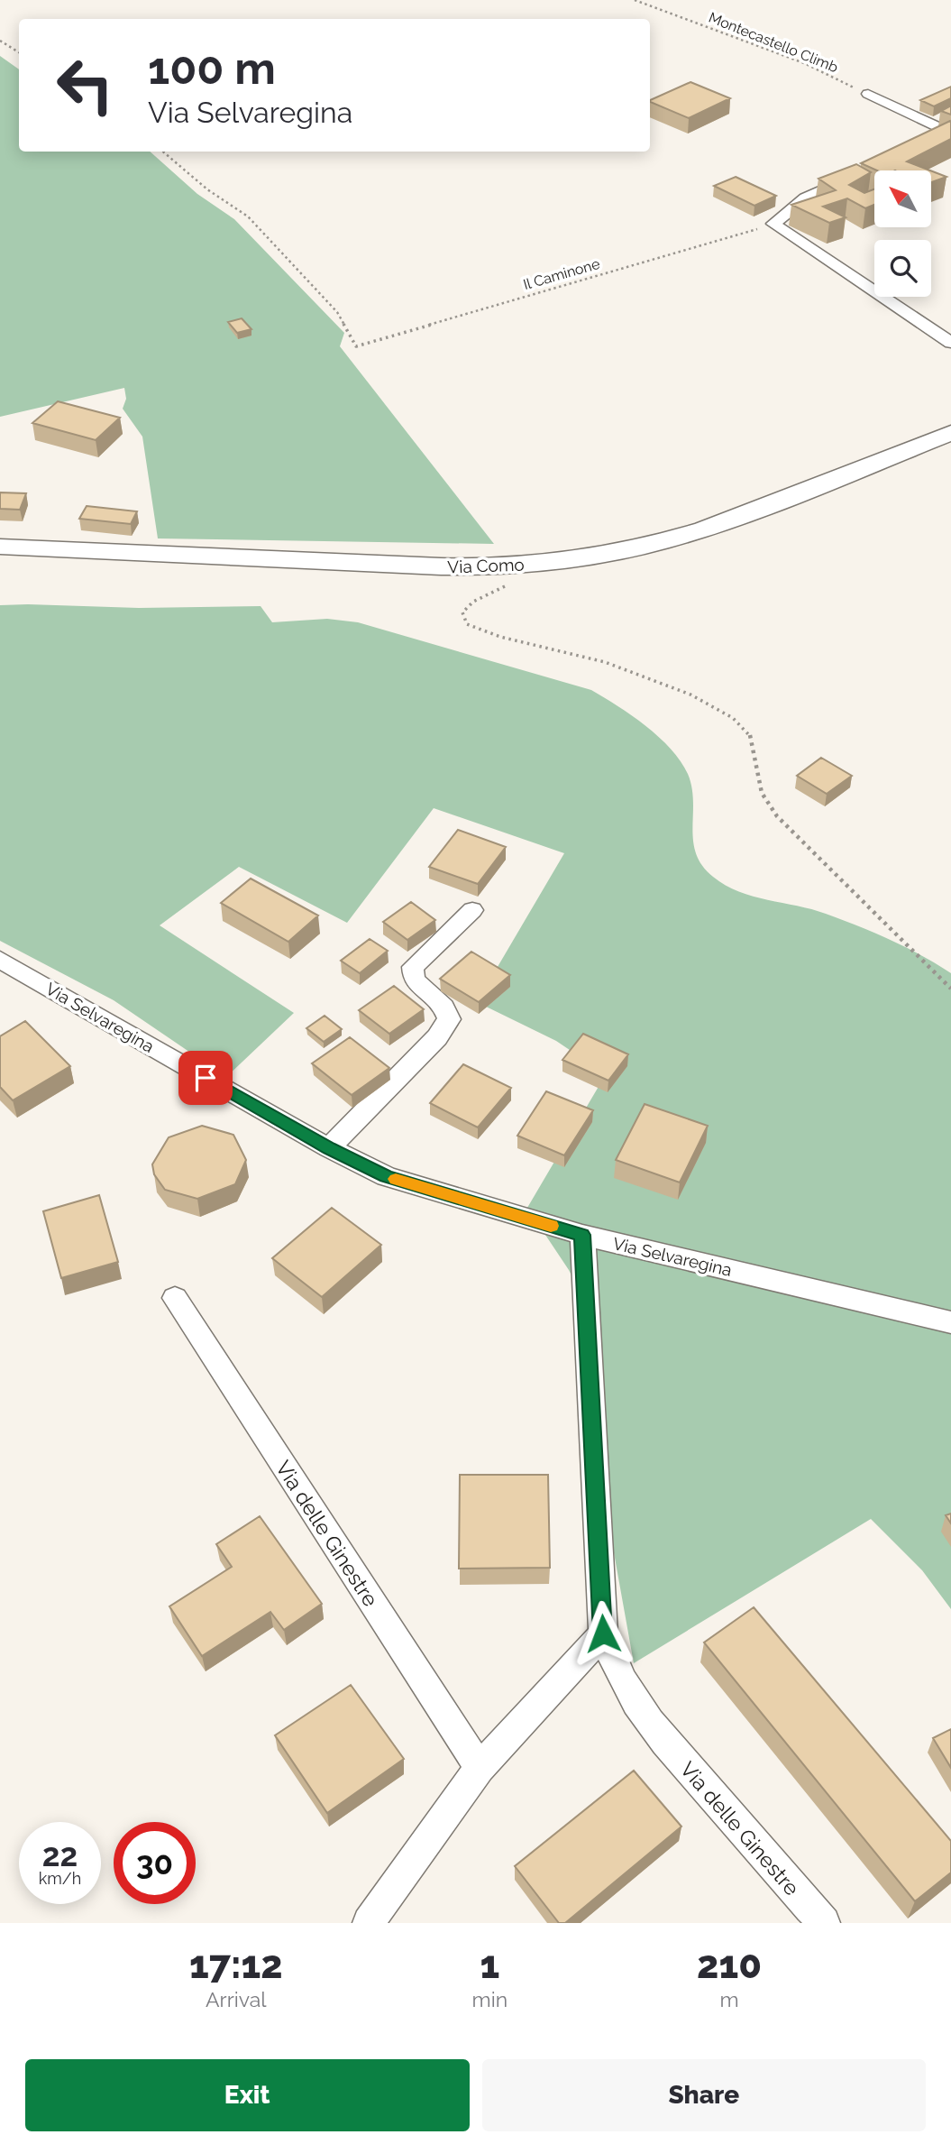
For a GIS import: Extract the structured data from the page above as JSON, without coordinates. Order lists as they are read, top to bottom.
{
  "streets": {
    "main road": ["Via Como"],
    "street": ["Via Selvaregina", "Via delle Ginestre"],
    "path": ["Montecastello Climb", "Il Caminone"]
  },
  "crossings": [
    ["Via Selvaregina", "Via delle Ginestre"]
  ],
  "north": "top left",
  "page": {
    "turn": ["100 m", "Via Selvaregina"],
    "speed": "22 km/h",
    "limit": "30",
    "eta": [
      "17:12",
      "Arrival",
      "1",
      "min",
      "210",
      "m"
    ],
    "buttons": ["Exit", "Share"]
  }
}
